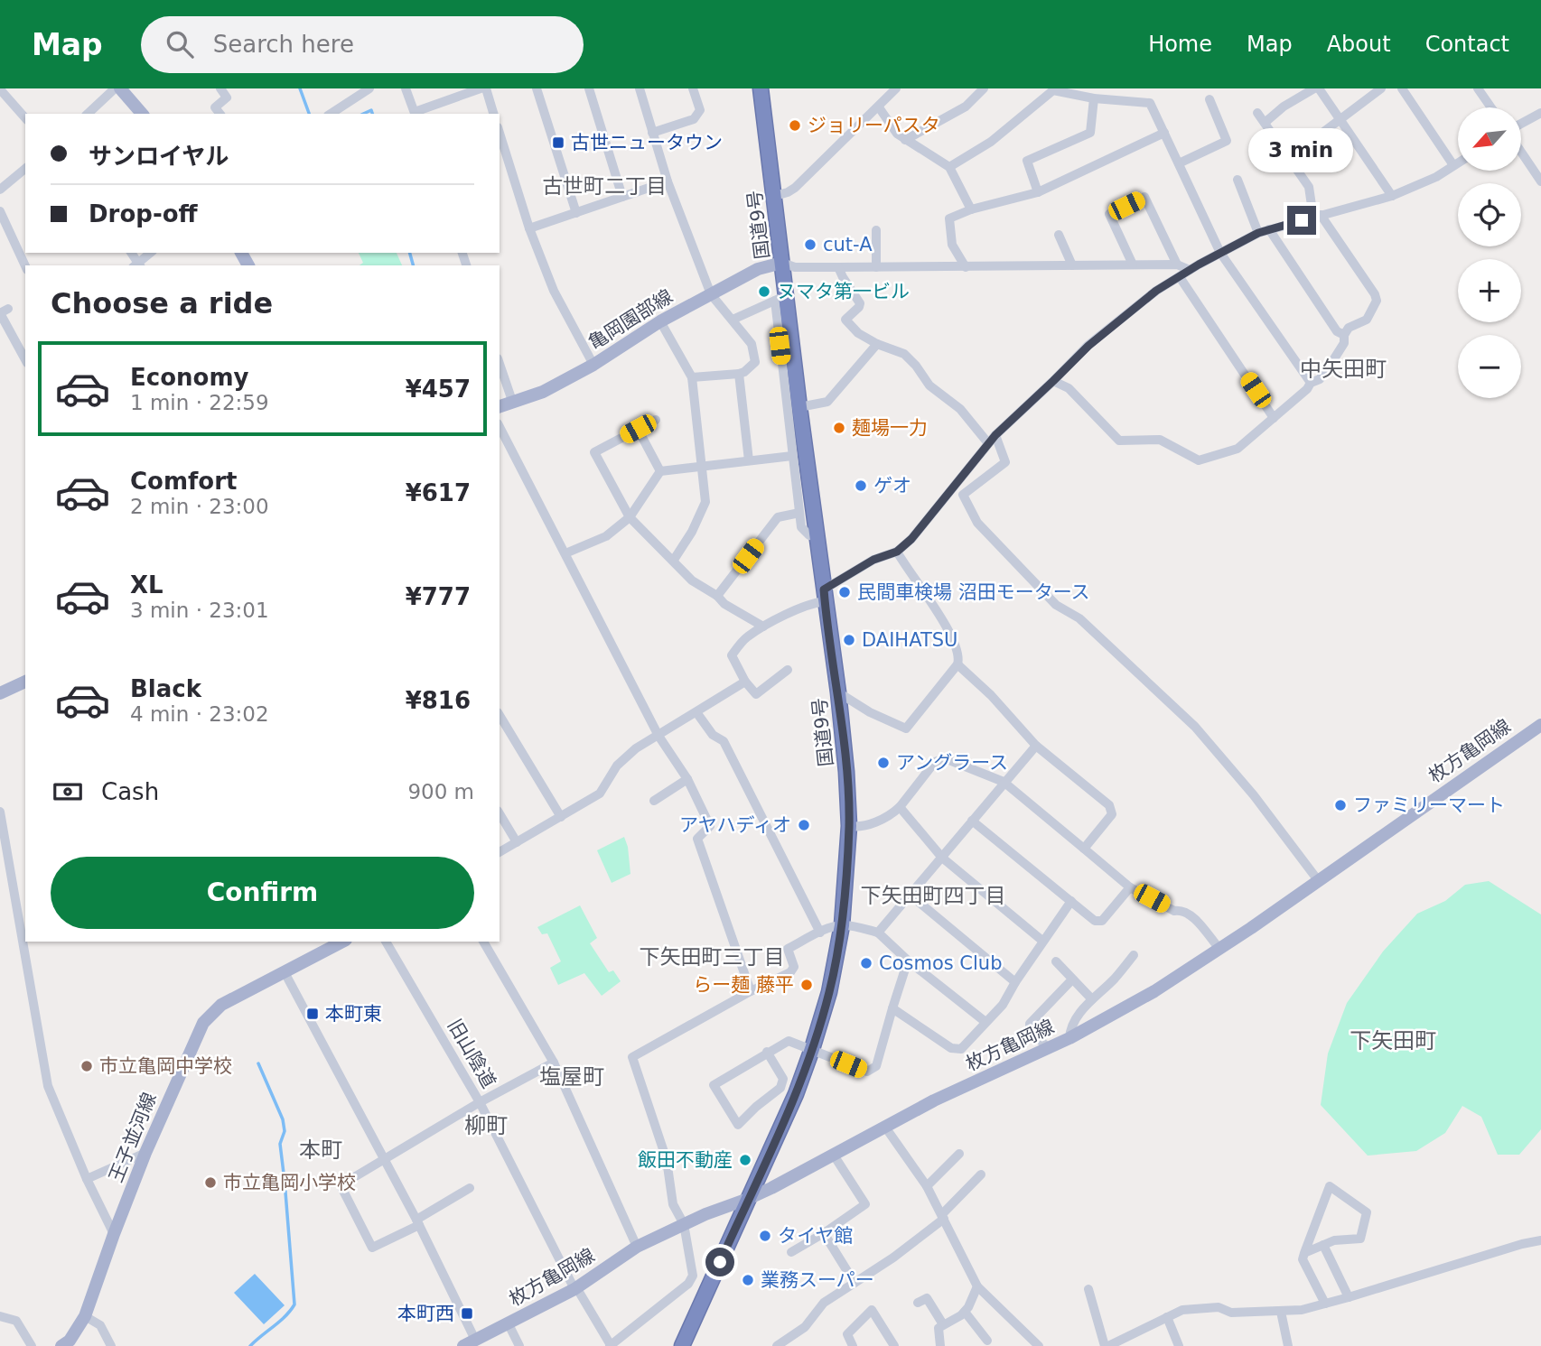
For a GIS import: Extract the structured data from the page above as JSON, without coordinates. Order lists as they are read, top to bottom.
{
  "streets": {
    "highway": ["国道9号"],
    "main road": ["亀岡園部線", "枚方亀岡線", "王子並河線"],
    "street": ["旧山陰道"]
  },
  "crossings": [
    ["国道9号", "亀岡園部線"],
    ["国道9号", "枚方亀岡線"],
    ["枚方亀岡線", "旧山陰道"]
  ],
  "districts": [
    "古世町二丁目",
    "中矢田町",
    "下矢田町四丁目",
    "下矢田町三丁目",
    "下矢田町",
    "塩屋町",
    "柳町",
    "本町"
  ],
  "places": {
    "other": [
      "ジョリーパスタ",
      "cut-A",
      "ヌマタ第一ビル",
      "麺場一力",
      "ゲオ",
      "民間車検場 沼田モータース",
      "DAIHATSU",
      "アングラース",
      "ファミリーマート",
      "アヤハディオ",
      "Cosmos Club",
      "らー麺 藤平",
      "市立亀岡中学校",
      "飯田不動産",
      "市立亀岡小学校",
      "タイヤ館",
      "業務スーパー"
    ],
    "transit": ["古世ニュータウン", "本町東", "本町西"]
  },
  "north": "bottom left",
  "page": {
    "header": "Map",
    "search": "Search here",
    "nav": [
      "Home",
      "Map",
      "About",
      "Contact"
    ],
    "map_buttons": ["+", "−"],
    "banner": ["サンロイヤル", "Drop-off"],
    "bubble": "3 min",
    "heading": "Choose a ride",
    "list": [
      {
        "name": "Economy",
        "note": "1 min · 22:59",
        "value": "¥457"
      },
      {
        "name": "Comfort",
        "note": "2 min · 23:00",
        "value": "¥617"
      },
      {
        "name": "XL",
        "note": "3 min · 23:01",
        "value": "¥777"
      },
      {
        "name": "Black",
        "note": "4 min · 23:02",
        "value": "¥816"
      }
    ],
    "pay": ["Cash", "900 m"],
    "buttons": "Confirm"
  }
}
